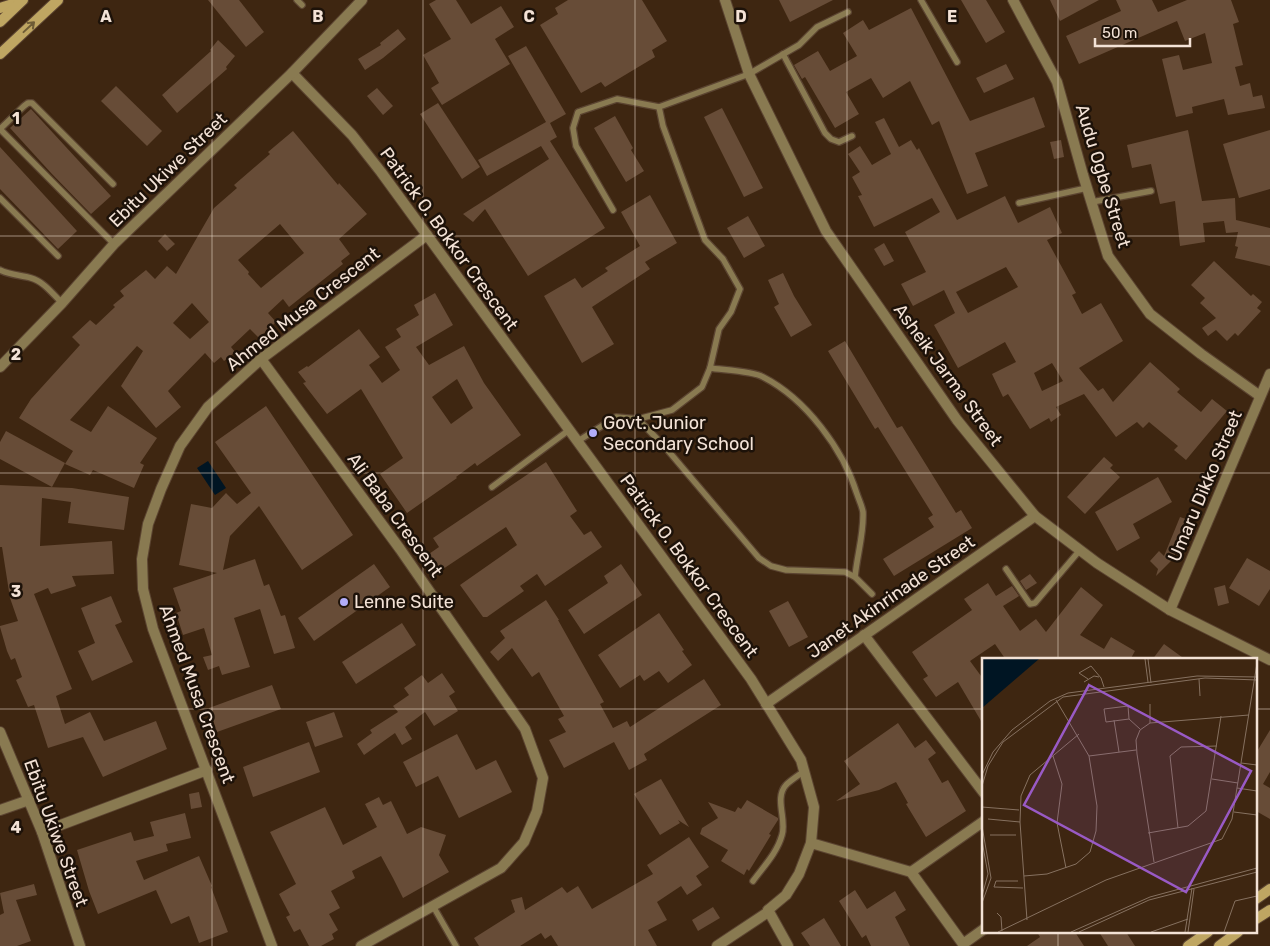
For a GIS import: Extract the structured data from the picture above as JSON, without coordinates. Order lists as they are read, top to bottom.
{
  "streets": {
    "street": [
      "Ebitu Ukiwe Street",
      "Audu Ogbe Street",
      "Patrick O. Bokkor Crescent",
      "Ahmed Musa Crescent",
      "Asheik Jarma Street",
      "Umaru Dikko Street",
      "Ali Baba Crescent",
      "Janet Akinrinade Street"
    ]
  },
  "crossings": [
    ["Ebitu Ukiwe Street", "Patrick O. Bokkor Crescent"],
    ["Audu Ogbe Street", "Umaru Dikko Street"],
    ["Patrick O. Bokkor Crescent", "Ahmed Musa Crescent"],
    ["Patrick O. Bokkor Crescent", "Janet Akinrinade Street"],
    ["Ahmed Musa Crescent", "Ali Baba Crescent"],
    ["Asheik Jarma Street", "Umaru Dikko Street"],
    ["Asheik Jarma Street", "Janet Akinrinade Street"]
  ],
  "places": ["Govt. Junior Secondary School", "Lenne Suite"],
  "scale_bar": "50 m",
  "grid": {
    "columns": [
      "A",
      "B",
      "C",
      "D",
      "E"
    ],
    "rows": [
      "1",
      "2",
      "3",
      "4"
    ]
  }
}
